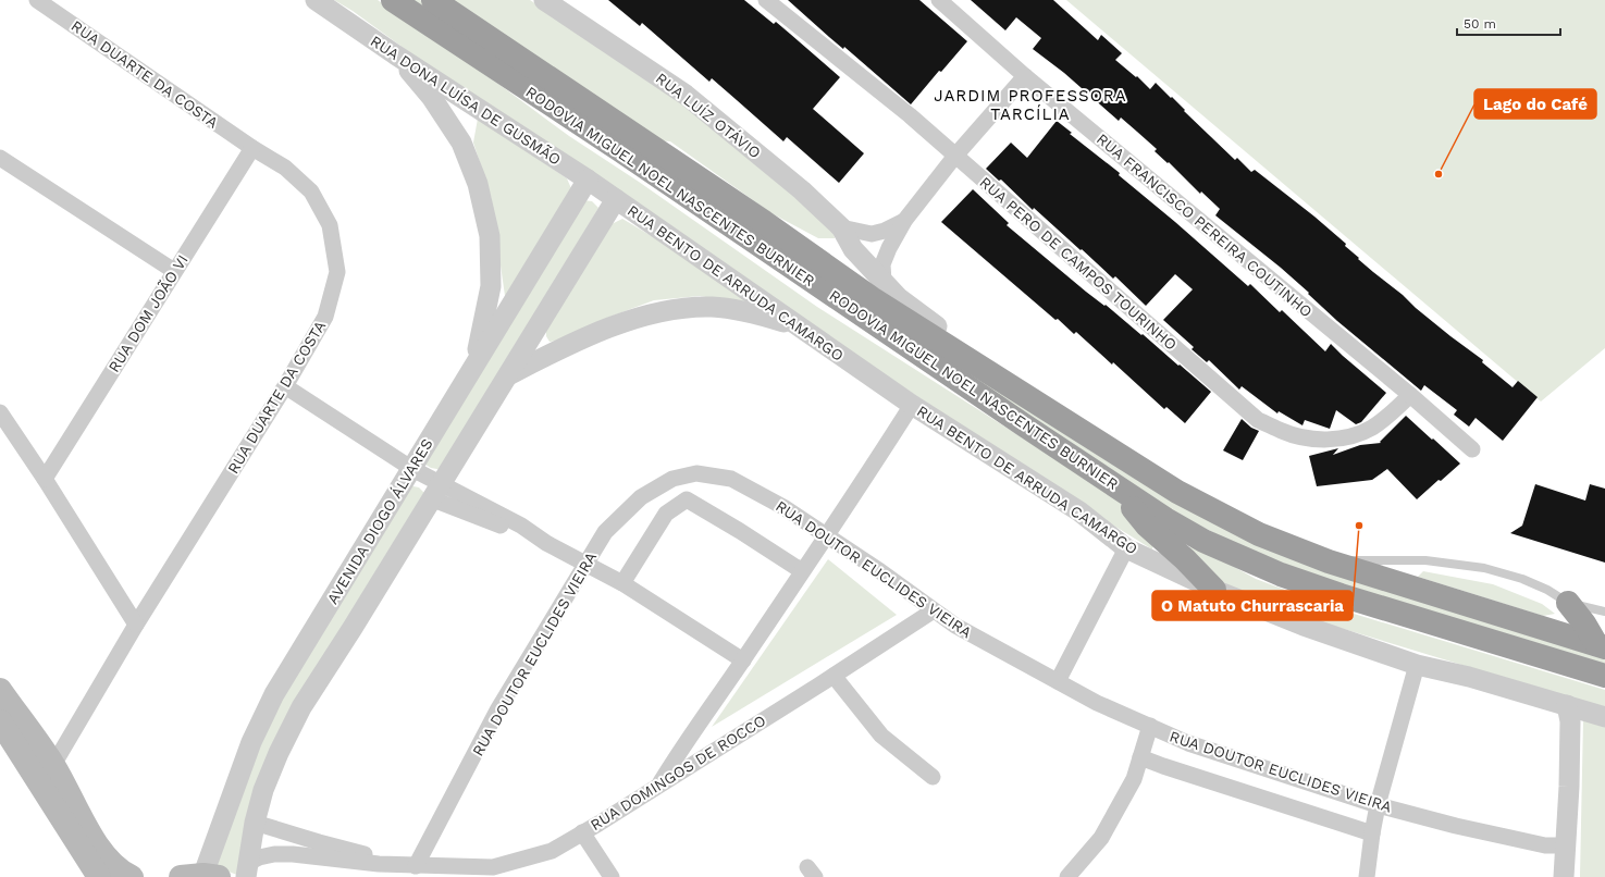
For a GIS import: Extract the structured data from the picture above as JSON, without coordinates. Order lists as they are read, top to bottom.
{
  "streets": {
    "highway": ["RODOVIA MIGUEL NOEL NASCENTES BURNIER"],
    "street": [
      "RUA DUARTE DA COSTA",
      "RUA DONA LUÍSA DE GUSMÃO",
      "RUA LUÍZ OTÁVIO",
      "RUA FRANCISCO PEREIRA COUTINHO",
      "RUA PERO DE CAMPOS TOURINHO",
      "RUA BENTO DE ARRUDA CAMARGO",
      "RUA DOM JOÃO VI",
      "AVENIDA DIOGO ÁLVARES",
      "RUA DOUTOR EUCLIDES VIEIRA",
      "RUA DOMINGOS DE ROCCO"
    ]
  },
  "crossings": [
    ["RUA DUARTE DA COSTA", "RUA DOM JOÃO VI"],
    ["RUA DONA LUÍSA DE GUSMÃO", "RUA BENTO DE ARRUDA CAMARGO"],
    ["RUA DONA LUÍSA DE GUSMÃO", "AVENIDA DIOGO ÁLVARES"],
    ["RUA LUÍZ OTÁVIO", "RODOVIA MIGUEL NOEL NASCENTES BURNIER"],
    ["RUA FRANCISCO PEREIRA COUTINHO", "RUA PERO DE CAMPOS TOURINHO"],
    ["RUA DOUTOR EUCLIDES VIEIRA", "RUA DOMINGOS DE ROCCO"]
  ],
  "districts": ["JARDIM PROFESSORA TARCÍLIA"],
  "places": ["Lago do Café", "O Matuto Churrascaria"],
  "scale_bar": "50 m"
}
